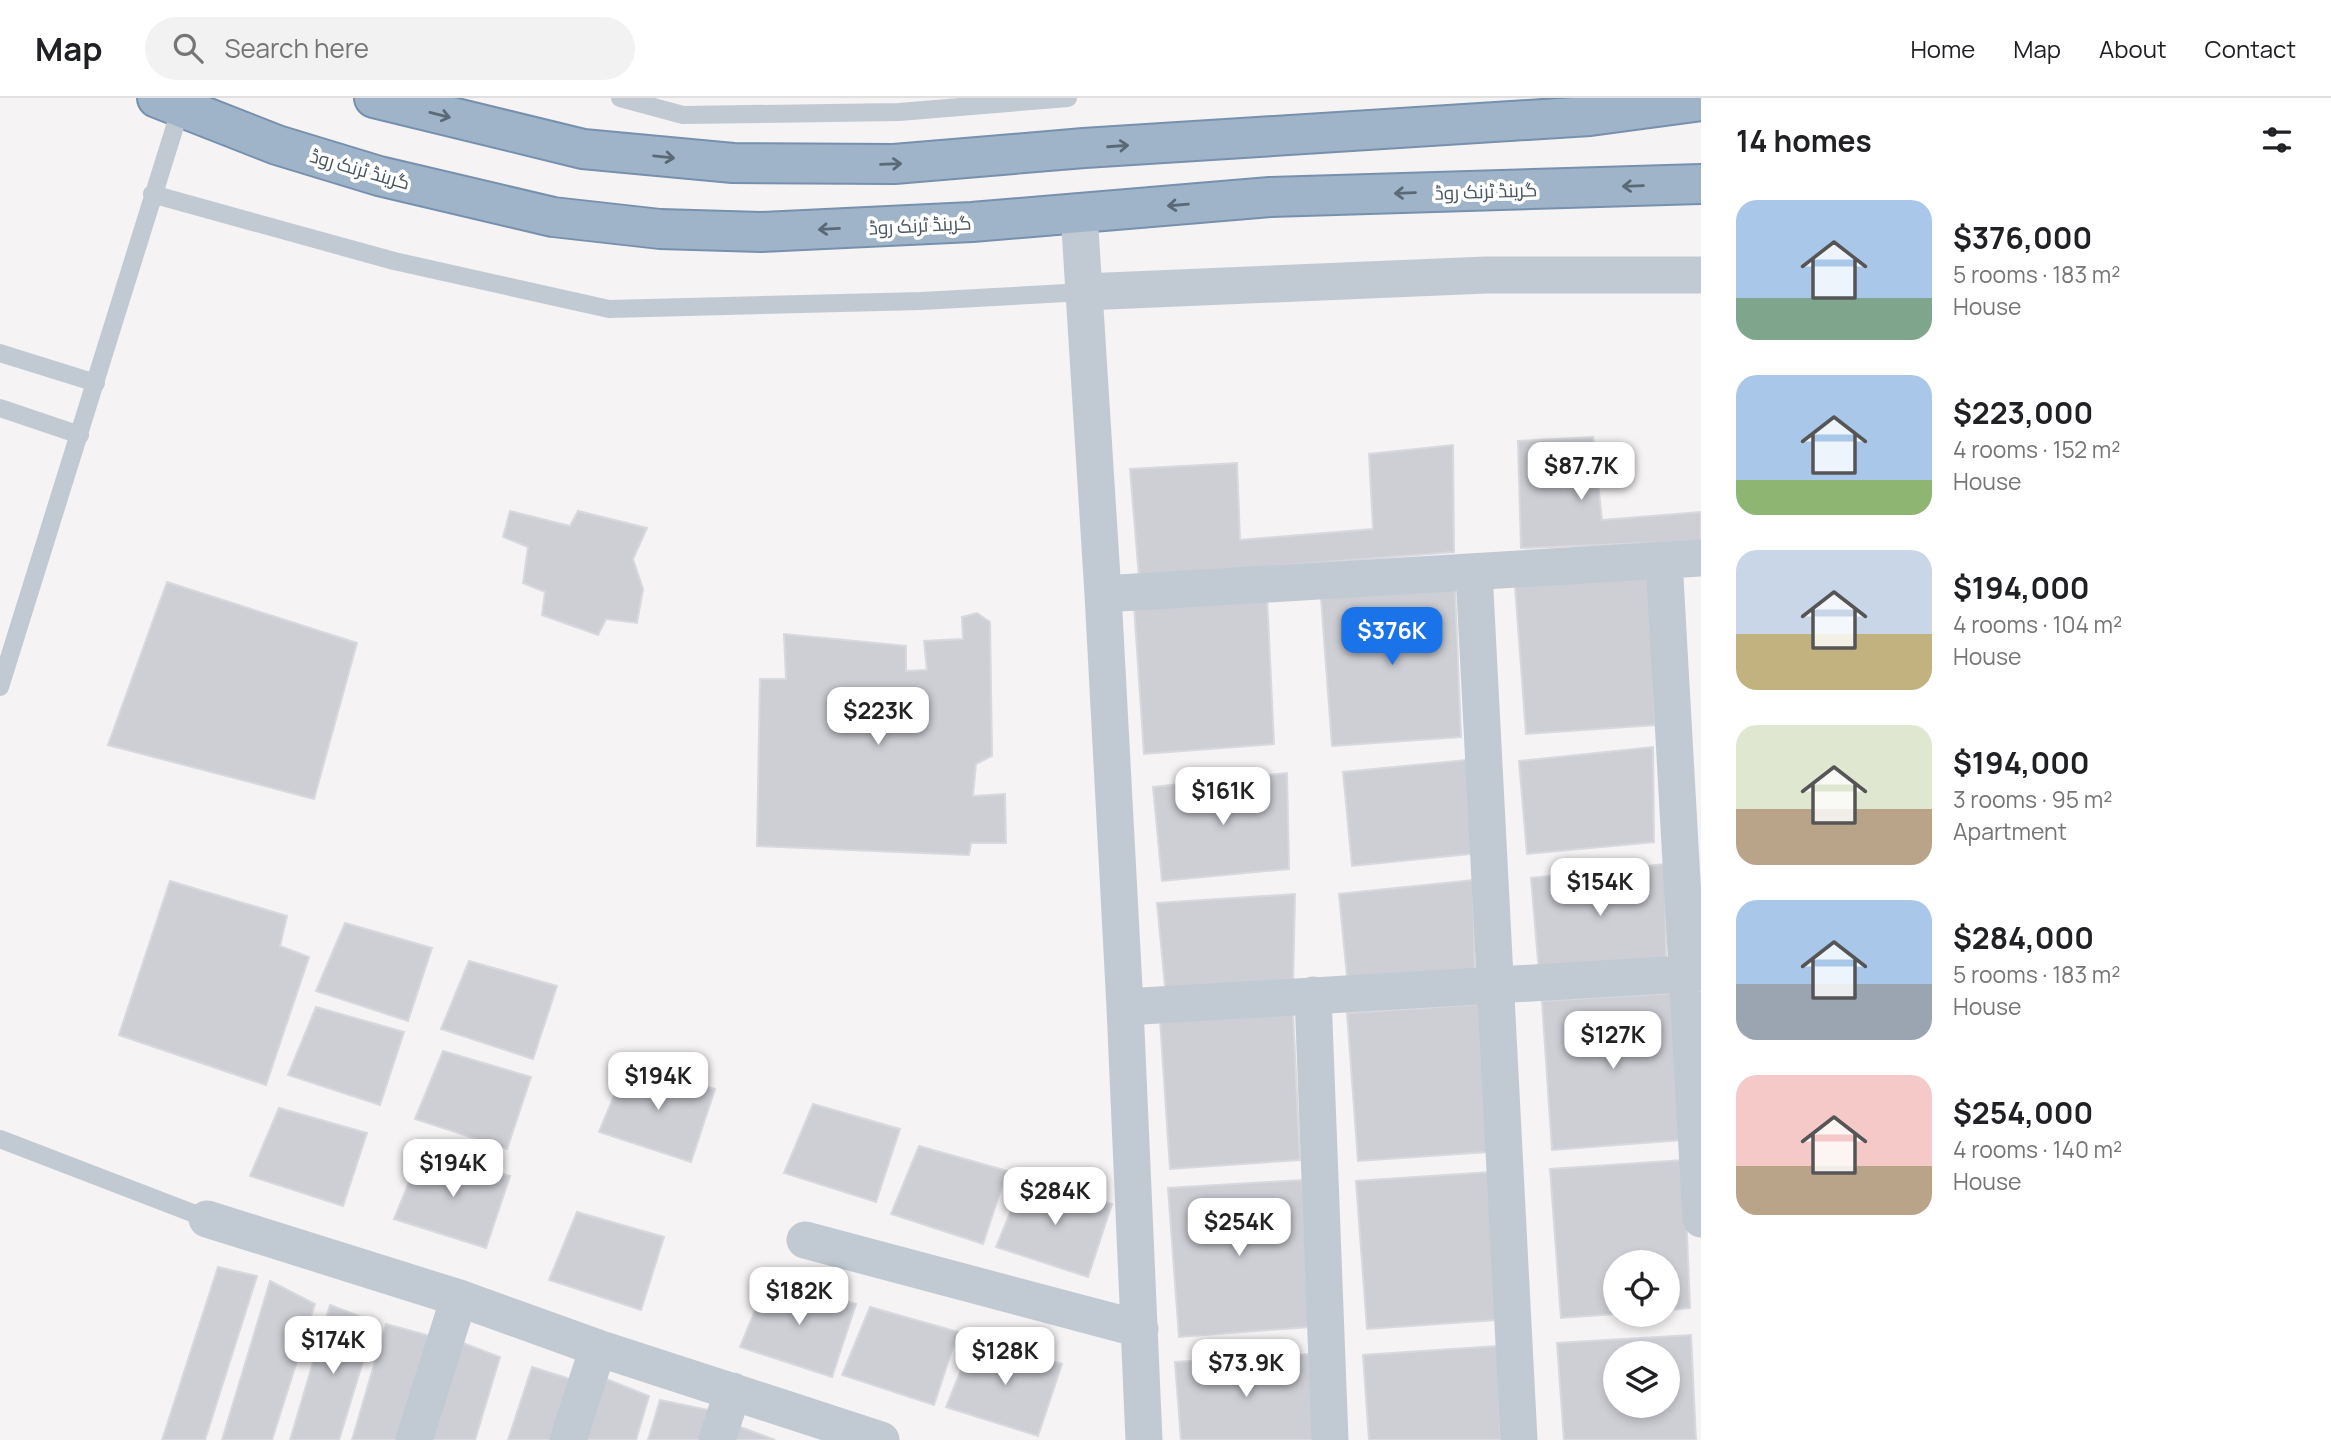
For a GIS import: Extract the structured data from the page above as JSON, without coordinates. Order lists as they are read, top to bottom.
{
  "streets": {
    "highway": ["گرینڈ ٹرنک روڈ"]
  },
  "page": {
    "header": "Map",
    "search": "Search here",
    "nav": [
      "Home",
      "Map",
      "About",
      "Contact"
    ],
    "heading": "14 homes",
    "list": [
      {
        "name": "$376,000",
        "note": "5 rooms · 183 m² · House"
      },
      {
        "name": "$223,000",
        "note": "4 rooms · 152 m² · House"
      },
      {
        "name": "$194,000",
        "note": "4 rooms · 104 m² · House"
      },
      {
        "name": "$194,000",
        "note": "3 rooms · 95 m² · Apartment"
      },
      {
        "name": "$284,000",
        "note": "5 rooms · 183 m² · House"
      },
      {
        "name": "$254,000",
        "note": "4 rooms · 140 m² · House"
      }
    ],
    "price": [
      "$87.7K",
      "$376K",
      "$223K",
      "$161K",
      "$154K",
      "$127K",
      "$194K",
      "$194K",
      "$284K",
      "$254K",
      "$182K",
      "$174K",
      "$128K",
      "$73.9K"
    ]
  }
}
